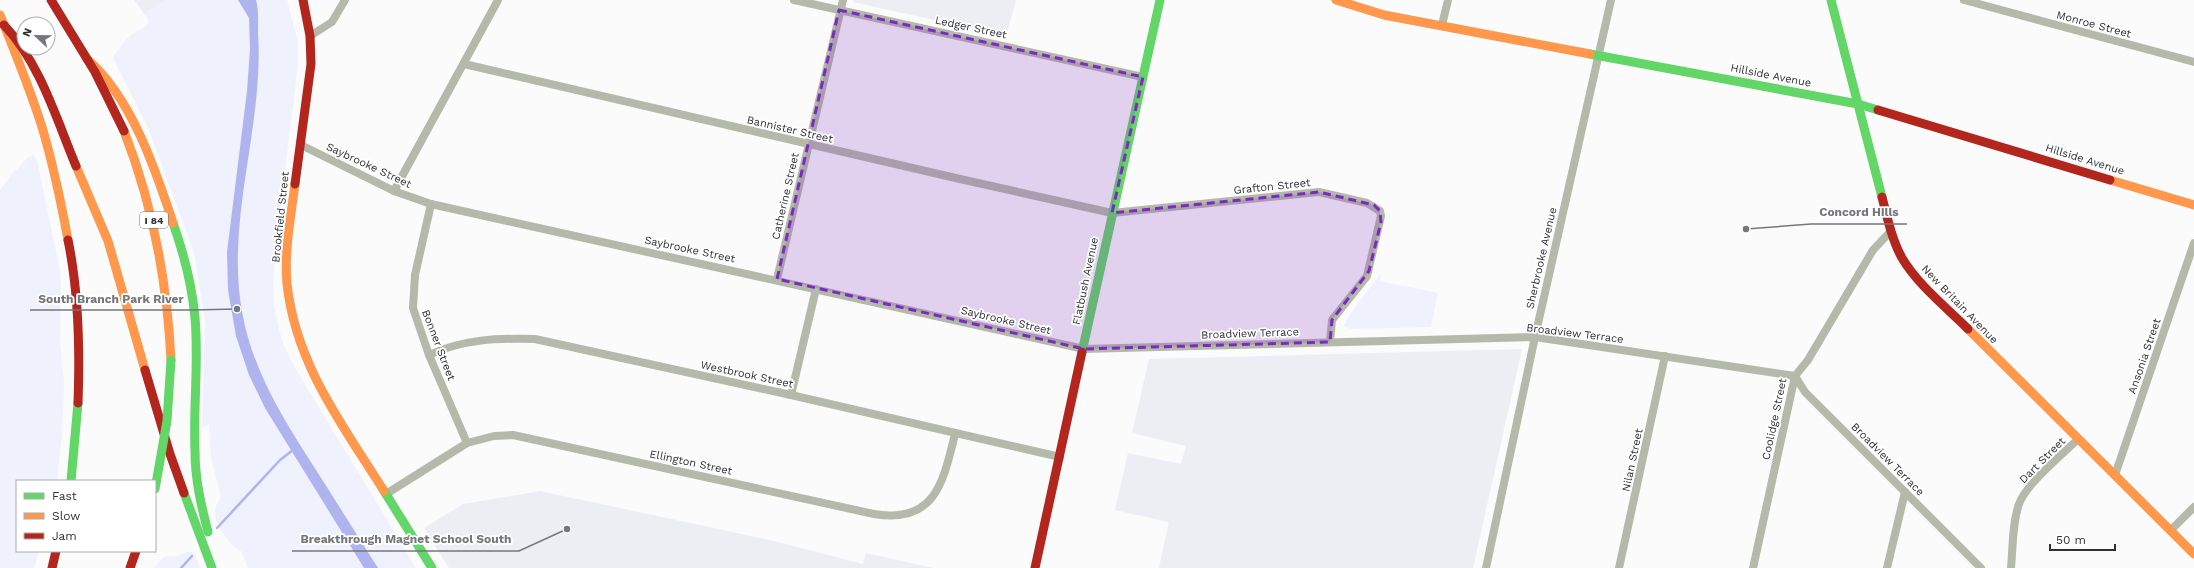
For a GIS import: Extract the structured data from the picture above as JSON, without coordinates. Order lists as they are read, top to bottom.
{
  "streets": {
    "main road": [
      "Hillside Avenue",
      "Brookfield Street",
      "I 84",
      "Flatbush Avenue",
      "New Britain Avenue"
    ],
    "street": [
      "Monroe Street",
      "Ledger Street",
      "Bannister Street",
      "Saybrooke Street",
      "Grafton Street",
      "Catherine Street",
      "Sherbrooke Avenue",
      "Broadview Terrace",
      "Bonner Street",
      "Ansonia Street",
      "Westbrook Street",
      "Coolidge Street",
      "Nilan Street",
      "Dart Street",
      "Ellington Street"
    ]
  },
  "crossings": [
    ["Ledger Street", "Catherine Street"],
    ["Ledger Street", "Flatbush Avenue"],
    ["Hillside Avenue", "Sherbrooke Avenue"],
    ["Hillside Avenue", "New Britain Avenue"],
    ["Bannister Street", "Grafton Street"],
    ["Bannister Street", "Catherine Street"],
    ["Bannister Street", "Flatbush Avenue"],
    ["Saybrooke Street", "Catherine Street"],
    ["Saybrooke Street", "Brookfield Street"],
    ["Saybrooke Street", "Flatbush Avenue"],
    ["Saybrooke Street", "Broadview Terrace"],
    ["Saybrooke Street", "Bonner Street"],
    ["Grafton Street", "Flatbush Avenue"],
    ["Grafton Street", "Broadview Terrace"],
    ["Brookfield Street", "Ellington Street"],
    ["Sherbrooke Avenue", "Broadview Terrace"],
    ["Flatbush Avenue", "Broadview Terrace"],
    ["Flatbush Avenue", "Westbrook Street"],
    ["New Britain Avenue", "Ansonia Street"],
    ["New Britain Avenue", "Coolidge Street"],
    ["New Britain Avenue", "Dart Street"],
    ["Broadview Terrace", "Coolidge Street"],
    ["Broadview Terrace", "Nilan Street"],
    ["Bonner Street", "Westbrook Street"],
    ["Bonner Street", "Ellington Street"],
    ["Westbrook Street", "Ellington Street"]
  ],
  "places": ["Concord Hills", "South Branch Park River", "Breakthrough Magnet School South"],
  "legend": ["Fast", "Slow", "Jam"],
  "scale_bar": "50 m",
  "north": "left"
}
